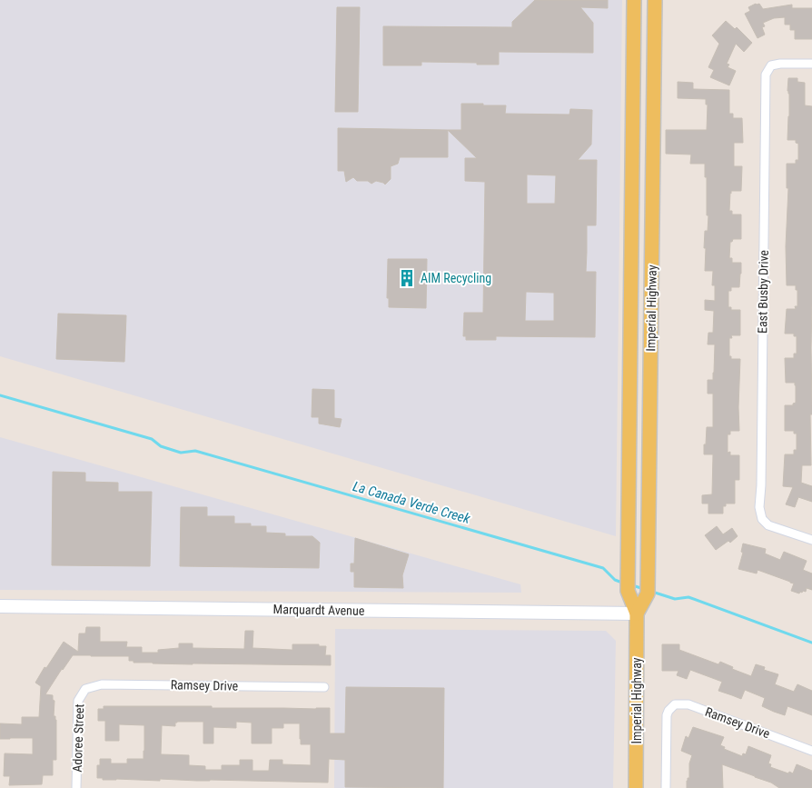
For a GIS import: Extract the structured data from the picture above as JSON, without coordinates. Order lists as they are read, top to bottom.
{
  "streets": {
    "main road": ["Imperial Highway"],
    "street": [
      "East Busby Drive",
      "Marquardt Avenue",
      "Ramsey Drive",
      "Adoree Street"
    ]
  },
  "crossings": [
    ["Imperial Highway", "Marquardt Avenue"],
    ["Ramsey Drive", "Adoree Street"]
  ],
  "water": ["La Canada Verde Creek"],
  "places": {
    "building": ["AIM Recycling"]
  }
}
